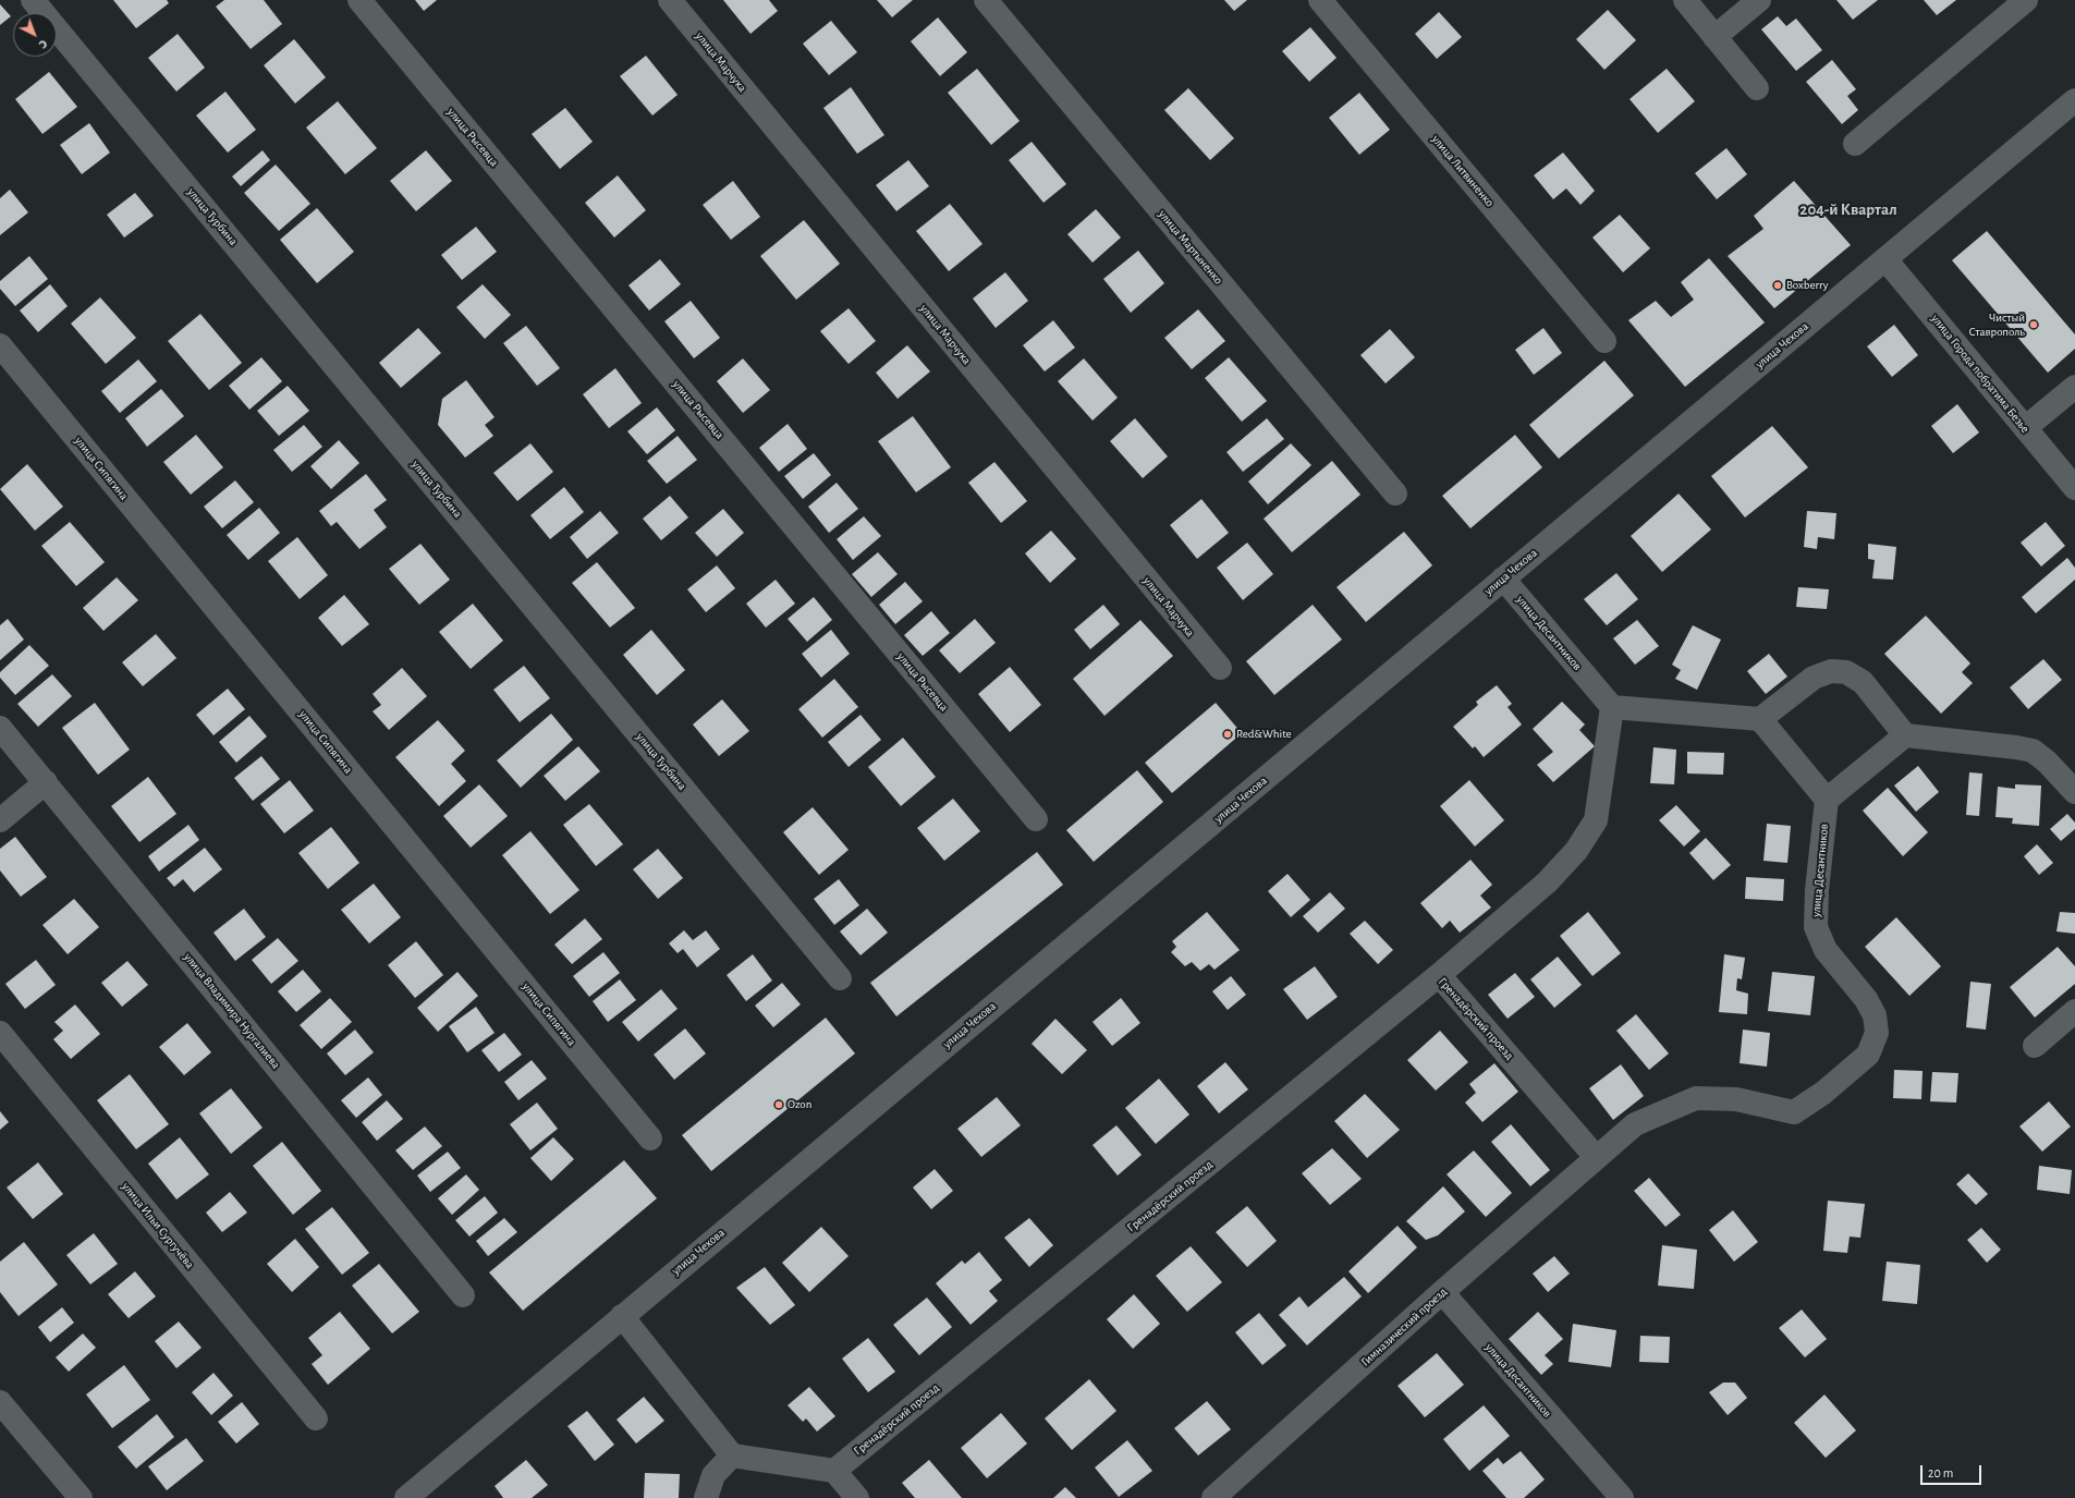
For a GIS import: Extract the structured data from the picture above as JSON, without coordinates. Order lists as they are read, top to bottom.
{
  "streets": {
    "street": [
      "улица Марчука",
      "улица Рысевца",
      "улица Литвиненко",
      "улица Турбина",
      "улица Мартыненко",
      "улица Чехова",
      "улица Города побратима Безье",
      "улица Сипягина",
      "улица Десантников",
      "улица Владимира Нургалиева",
      "Гренадёрский проезд",
      "улица Ильи Сургучёва",
      "Гимназический проезд"
    ]
  },
  "crossings": [
    ["улица Чехова", "улица Города побратима Безье"],
    ["улица Чехова", "улица Десантников"],
    ["улица Десантников", "Гренадёрский проезд"],
    ["улица Десантников", "Гимназический проезд"],
    ["Гренадёрский проезд", "Гимназический проезд"]
  ],
  "districts": ["204-й Квартал"],
  "places": [
    "Boxberry",
    "Чистый Ставрополь",
    "Red&White",
    "Ozon"
  ],
  "scale_bar": "20 m",
  "north": "bottom right"
}
